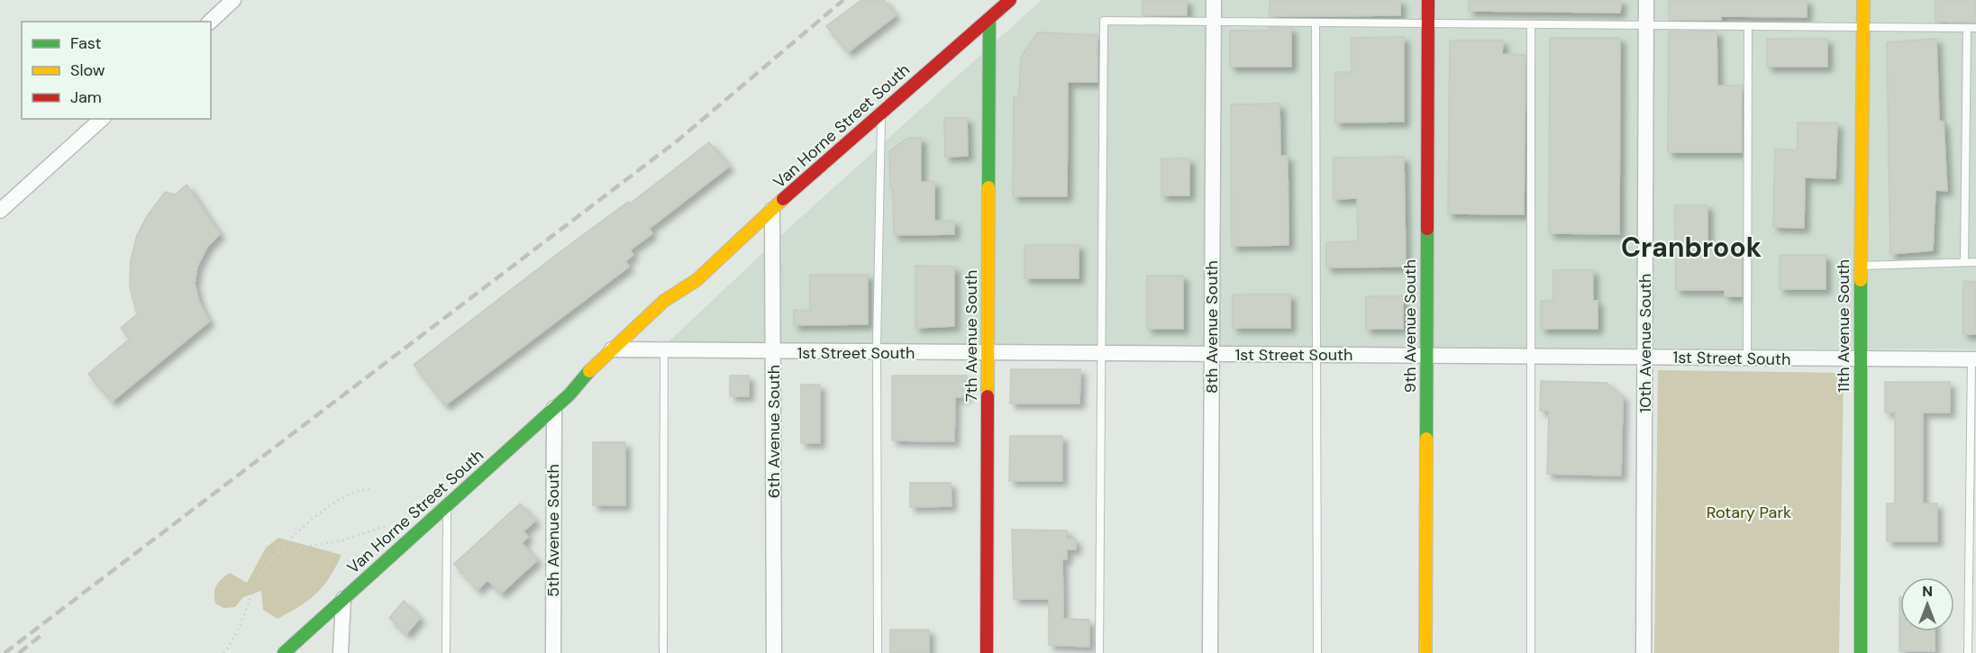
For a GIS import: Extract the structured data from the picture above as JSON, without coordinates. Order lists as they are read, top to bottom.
{
  "streets": {
    "main road": [
      "Van Horne Street South",
      "9th Avenue South",
      "11th Avenue South",
      "7th Avenue South"
    ],
    "street": [
      "8th Avenue South",
      "10th Avenue South",
      "1st Street South",
      "6th Avenue South",
      "5th Avenue South"
    ]
  },
  "crossings": [
    ["Van Horne Street South", "7th Avenue South"],
    ["Van Horne Street South", "1st Street South"],
    ["Van Horne Street South", "6th Avenue South"],
    ["Van Horne Street South", "5th Avenue South"],
    ["9th Avenue South", "1st Street South"],
    ["11th Avenue South", "1st Street South"],
    ["8th Avenue South", "1st Street South"],
    ["7th Avenue South", "1st Street South"],
    ["10th Avenue South", "1st Street South"],
    ["1st Street South", "6th Avenue South"]
  ],
  "districts": ["Cranbrook"],
  "parks": ["Rotary Park"],
  "legend": ["Fast", "Slow", "Jam"],
  "north": "top"
}
